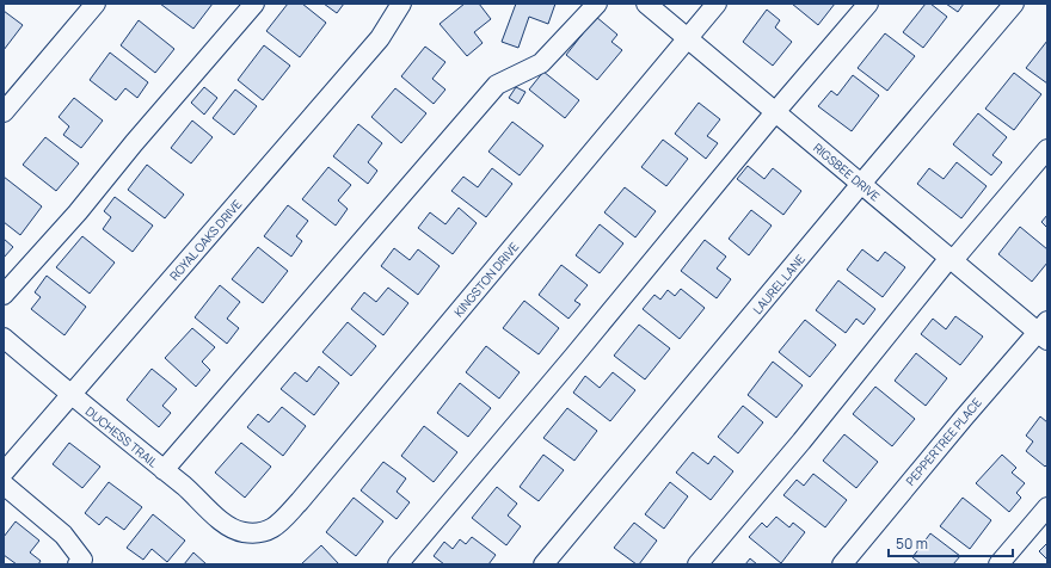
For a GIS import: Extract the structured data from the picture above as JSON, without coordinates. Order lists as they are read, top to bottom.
{
  "streets": {
    "street": [
      "RIGSBEE DRIVE",
      "ROYAL OAKS DRIVE",
      "KINGSTON DRIVE",
      "LAUREL LANE",
      "DUCHESS TRAIL",
      "PEPPERTREE PLACE"
    ]
  },
  "crossings": [
    ["RIGSBEE DRIVE", "KINGSTON DRIVE"],
    ["RIGSBEE DRIVE", "LAUREL LANE"],
    ["RIGSBEE DRIVE", "PEPPERTREE PLACE"],
    ["ROYAL OAKS DRIVE", "DUCHESS TRAIL"],
    ["KINGSTON DRIVE", "DUCHESS TRAIL"]
  ],
  "scale_bar": "50 m"
}
